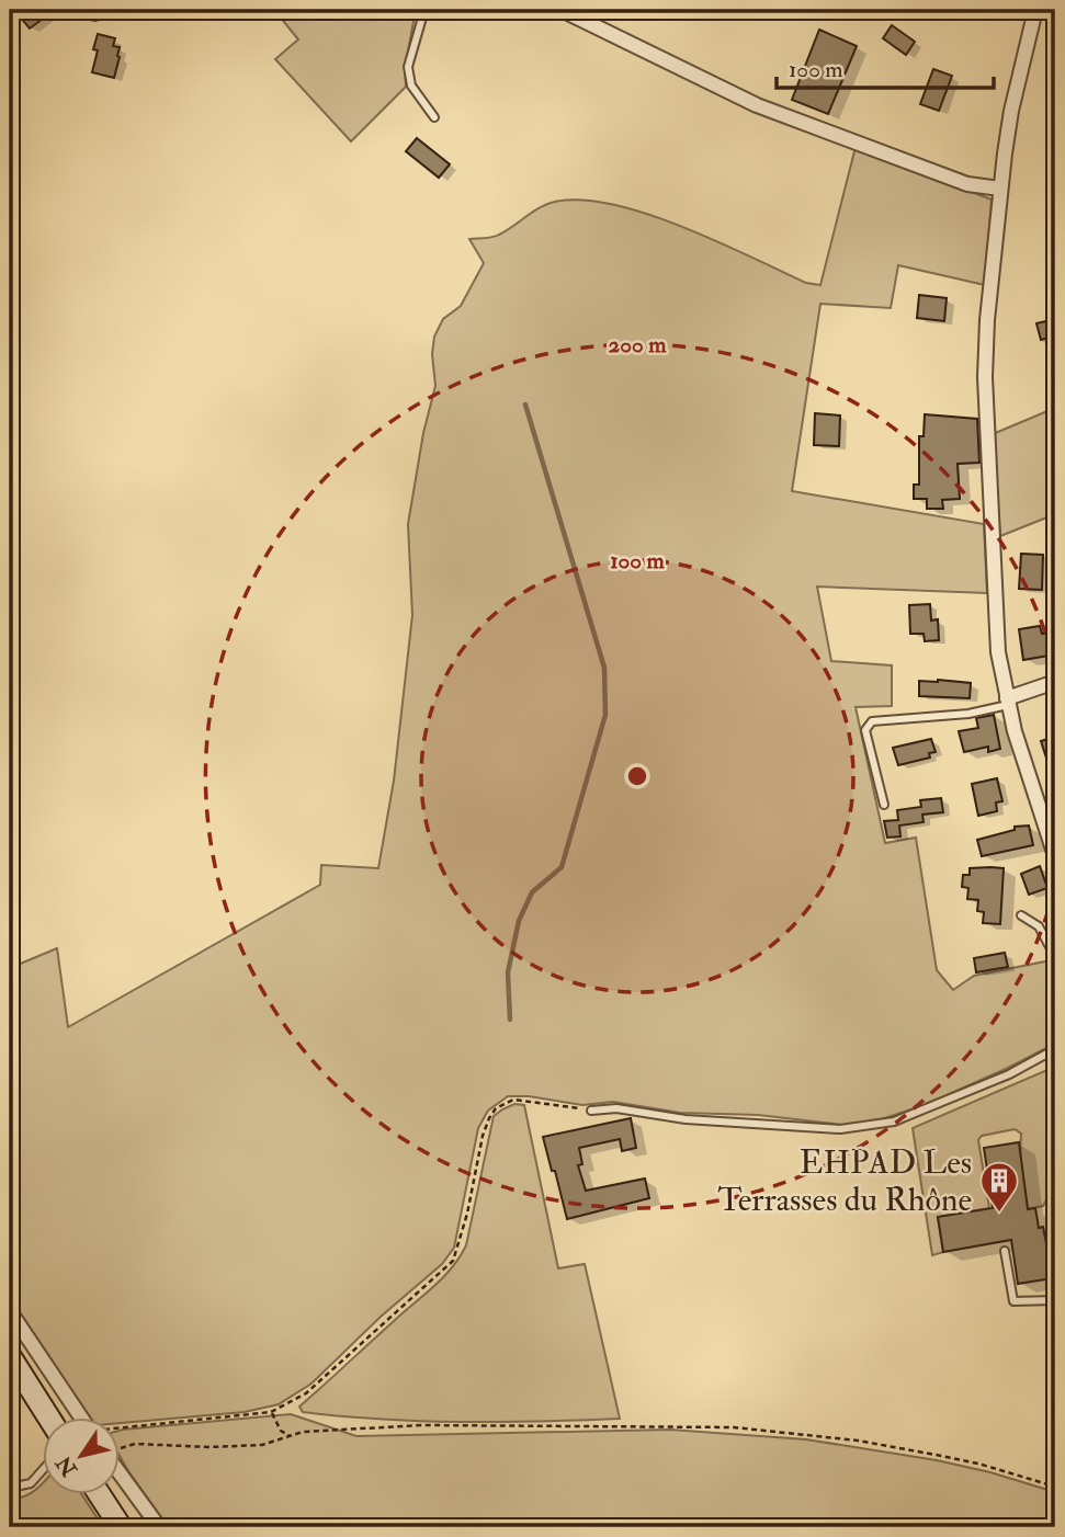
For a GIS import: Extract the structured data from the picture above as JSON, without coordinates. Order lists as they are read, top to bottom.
{
  "places": {
    "building": ["EHPAD Les Terrasses du Rhône"]
  },
  "scale_bar": "100 m",
  "north": "bottom left",
  "rings": ["200 m", "100 m"]
}
